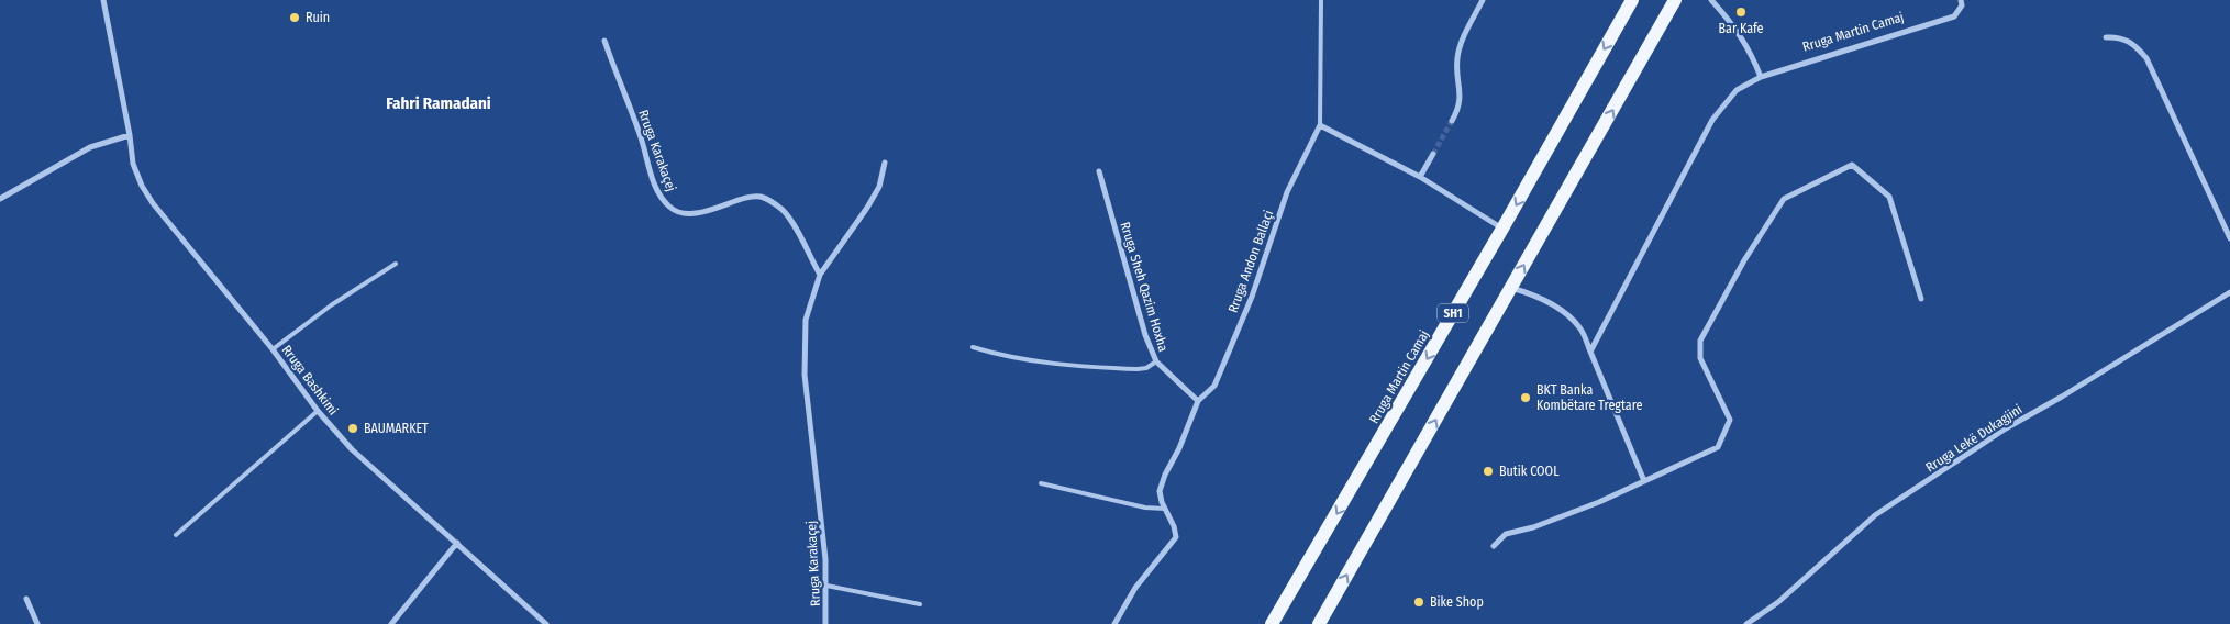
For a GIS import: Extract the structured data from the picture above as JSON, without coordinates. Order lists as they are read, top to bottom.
{
  "streets": {
    "main road": ["Rruga Martin Camaj", "SH1"],
    "street": [
      "Rruga Karakaçej",
      "Rruga Andon Ballaçi",
      "Rruga Sheh Qazim Hoxha",
      "Rruga Bashkimi",
      "Rruga Lekë Dukagjini"
    ]
  },
  "crossings": [
    ["Rruga Andon Ballaçi", "Rruga Sheh Qazim Hoxha"]
  ],
  "districts": ["Fahri Ramadani"],
  "places": [
    "Bar Kafe",
    "Ruin",
    "BKT Banka Kombëtare Tregtare",
    "BAUMARKET",
    "Butik COOL",
    "Bike Shop"
  ]
}
